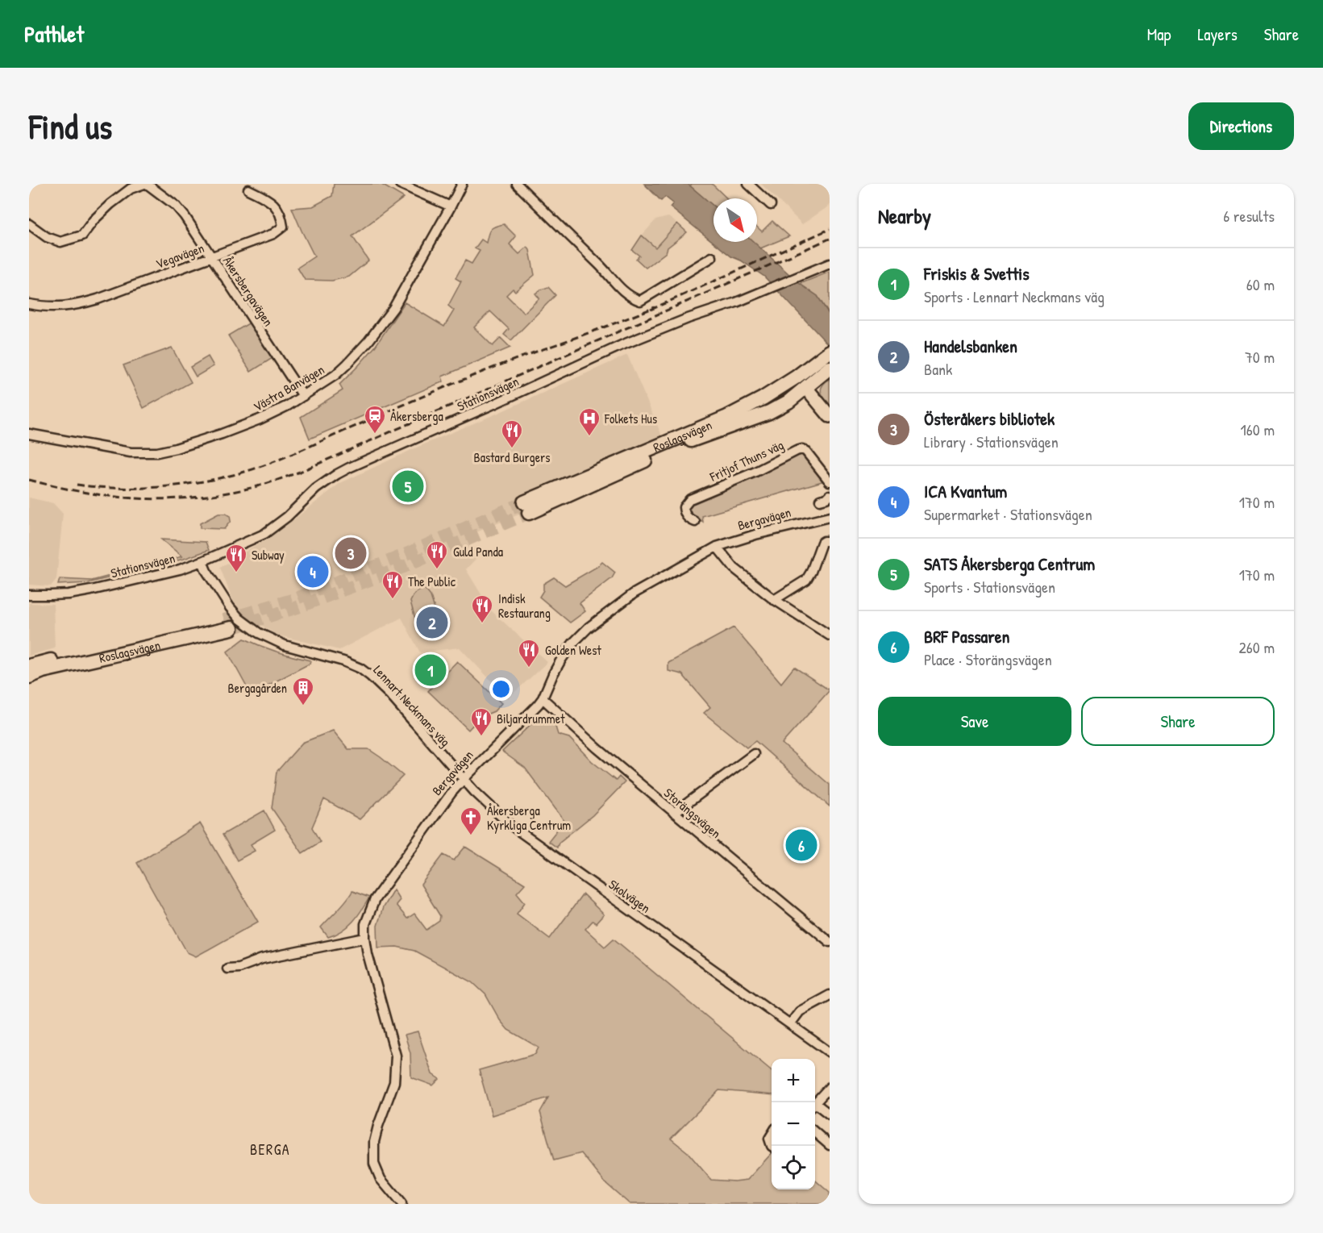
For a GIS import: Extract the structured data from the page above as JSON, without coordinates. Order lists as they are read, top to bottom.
{
  "streets": {
    "main road": ["Roslagsvägen"],
    "street": [
      "Vegavägen",
      "Åkersbergavägen",
      "Västra Banvägen",
      "Stationsvägen",
      "Fritjof Thuns väg",
      "Bergavägen",
      "Lennart Neckmans väg",
      "Storängsvägen",
      "Skolvägen"
    ]
  },
  "crossings": [
    ["Vegavägen", "Åkersbergavägen"],
    ["Åkersbergavägen", "Västra Banvägen"],
    ["Stationsvägen", "Lennart Neckmans väg"],
    ["Bergavägen", "Lennart Neckmans väg"],
    ["Bergavägen", "Storängsvägen"],
    ["Bergavägen", "Skolvägen"],
    ["Lennart Neckmans väg", "Skolvägen"]
  ],
  "districts": ["BERGA"],
  "places": {
    "station": ["Åkersberga"],
    "hospital": ["Folkets Hus"],
    "restaurant": [
      "Bastard Burgers",
      "Guld Panda",
      "Subway",
      "The Public",
      "Indisk Restaurang",
      "Golden West",
      "Biljardrummet"
    ],
    "building": ["Bergagården"],
    "church": ["Åkersberga Kyrkliga Centrum"]
  },
  "north": "bottom right",
  "page": {
    "header": "Pathlet",
    "nav": ["Map", "Layers", "Share"],
    "buttons": [
      "Directions",
      ["Save", "Share"]
    ],
    "title": "Find us",
    "heading": ["Nearby", "6 results"],
    "list": [
      {
        "mark": "1",
        "name": "Friskis & Svettis",
        "note": "Sports · Lennart Neckmans väg",
        "value": "60 m"
      },
      {
        "mark": "2",
        "name": "Handelsbanken",
        "note": "Bank",
        "value": "70 m"
      },
      {
        "mark": "3",
        "name": "Österåkers bibliotek",
        "note": "Library · Stationsvägen",
        "value": "160 m"
      },
      {
        "mark": "4",
        "name": "ICA Kvantum",
        "note": "Supermarket · Stationsvägen",
        "value": "170 m"
      },
      {
        "mark": "5",
        "name": "SATS Åkersberga Centrum",
        "note": "Sports · Stationsvägen",
        "value": "170 m"
      },
      {
        "mark": "6",
        "name": "BRF Passaren",
        "note": "Place · Storängsvägen",
        "value": "260 m"
      }
    ],
    "pins": [
      "5",
      "3",
      "4",
      "2",
      "1",
      "6"
    ],
    "map_buttons": ["+", "−"]
  }
}
